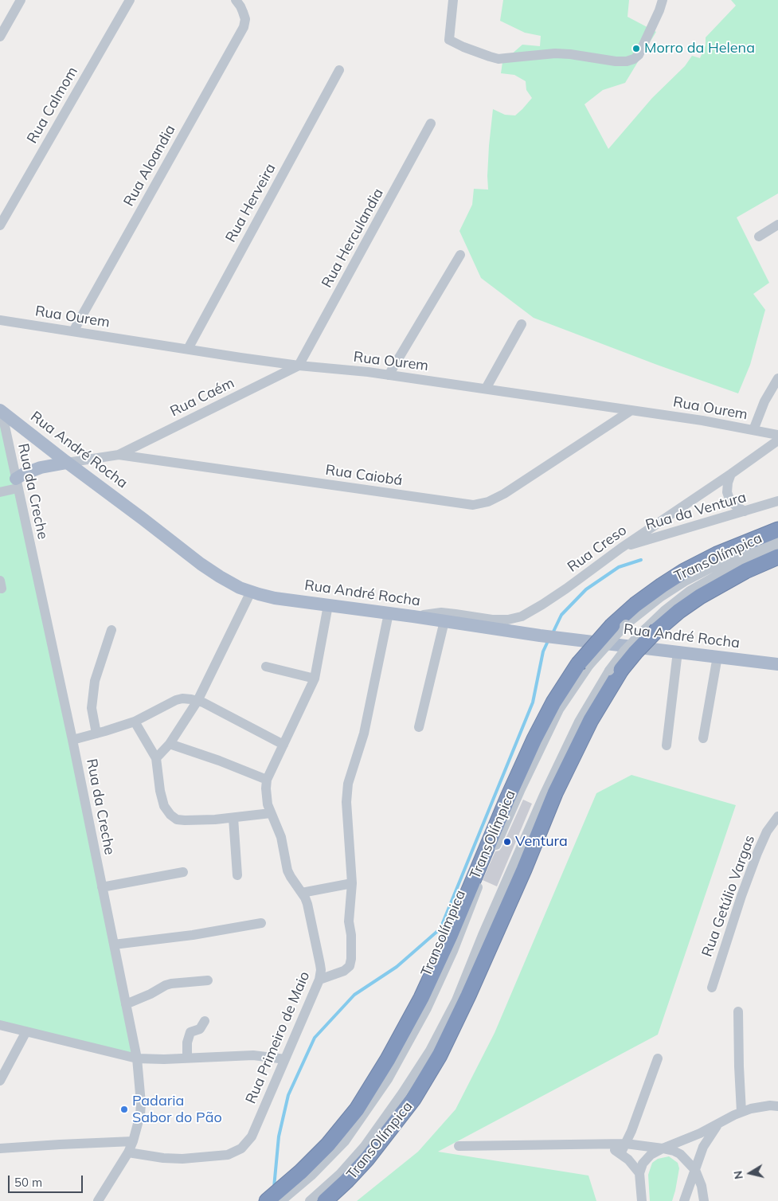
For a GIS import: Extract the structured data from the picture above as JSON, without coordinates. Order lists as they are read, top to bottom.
{
  "streets": {
    "highway": ["TransOlímpica"],
    "main road": ["Rua André Rocha"],
    "street": [
      "Rua Calmom",
      "Rua Aloandia",
      "Rua Herveira",
      "Rua Herculandia",
      "Rua Ourem",
      "Rua Caém",
      "Rua Caiobá",
      "Rua da Creche",
      "Rua da Ventura",
      "Rua Creso",
      "Rua Getúlio Vargas",
      "Transolímpica",
      "Rua Primeiro de Maio"
    ]
  },
  "crossings": [
    ["Rua Aloandia", "Rua Ourem"],
    ["Rua Herveira", "Rua Ourem"],
    ["Rua Herculandia", "Rua Ourem"],
    ["Rua Herculandia", "Rua Caém"],
    ["Rua Ourem", "Rua Caém"],
    ["Rua Ourem", "Rua Caiobá"],
    ["Rua Caém", "Rua Caiobá"],
    ["Rua André Rocha", "Rua Caiobá"],
    ["Rua André Rocha", "Rua da Creche"],
    ["Rua André Rocha", "Rua Creso"],
    ["Rua André Rocha", "Rua Primeiro de Maio"],
    ["Rua da Creche", "Rua Primeiro de Maio"],
    ["Rua da Ventura", "Rua Creso"],
    ["TransOlímpica", "Transolímpica"]
  ],
  "places": ["Morro da Helena", "Ventura", "Padaria Sabor do Pão"],
  "scale_bar": "50 m",
  "north": "left"
}
